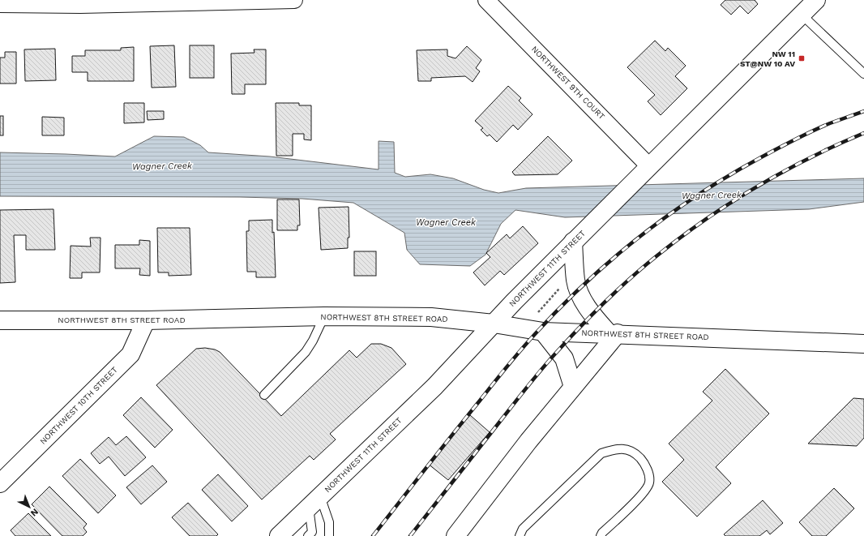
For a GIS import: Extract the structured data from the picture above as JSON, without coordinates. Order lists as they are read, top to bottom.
{
  "streets": {
    "street": [
      "NORTHWEST 9TH COURT",
      "NORTHWEST 11TH STREET",
      "NORTHWEST 8TH STREET ROAD",
      "NORTHWEST 10TH STREET"
    ]
  },
  "crossings": [
    ["NORTHWEST 9TH COURT", "NORTHWEST 11TH STREET"],
    ["NORTHWEST 11TH STREET", "NORTHWEST 8TH STREET ROAD"],
    ["NORTHWEST 8TH STREET ROAD", "NORTHWEST 10TH STREET"]
  ],
  "water": ["Wagner Creek"],
  "places": {
    "transit": ["NW 11 ST@NW 10 AV"]
  },
  "north": "bottom right"
}
